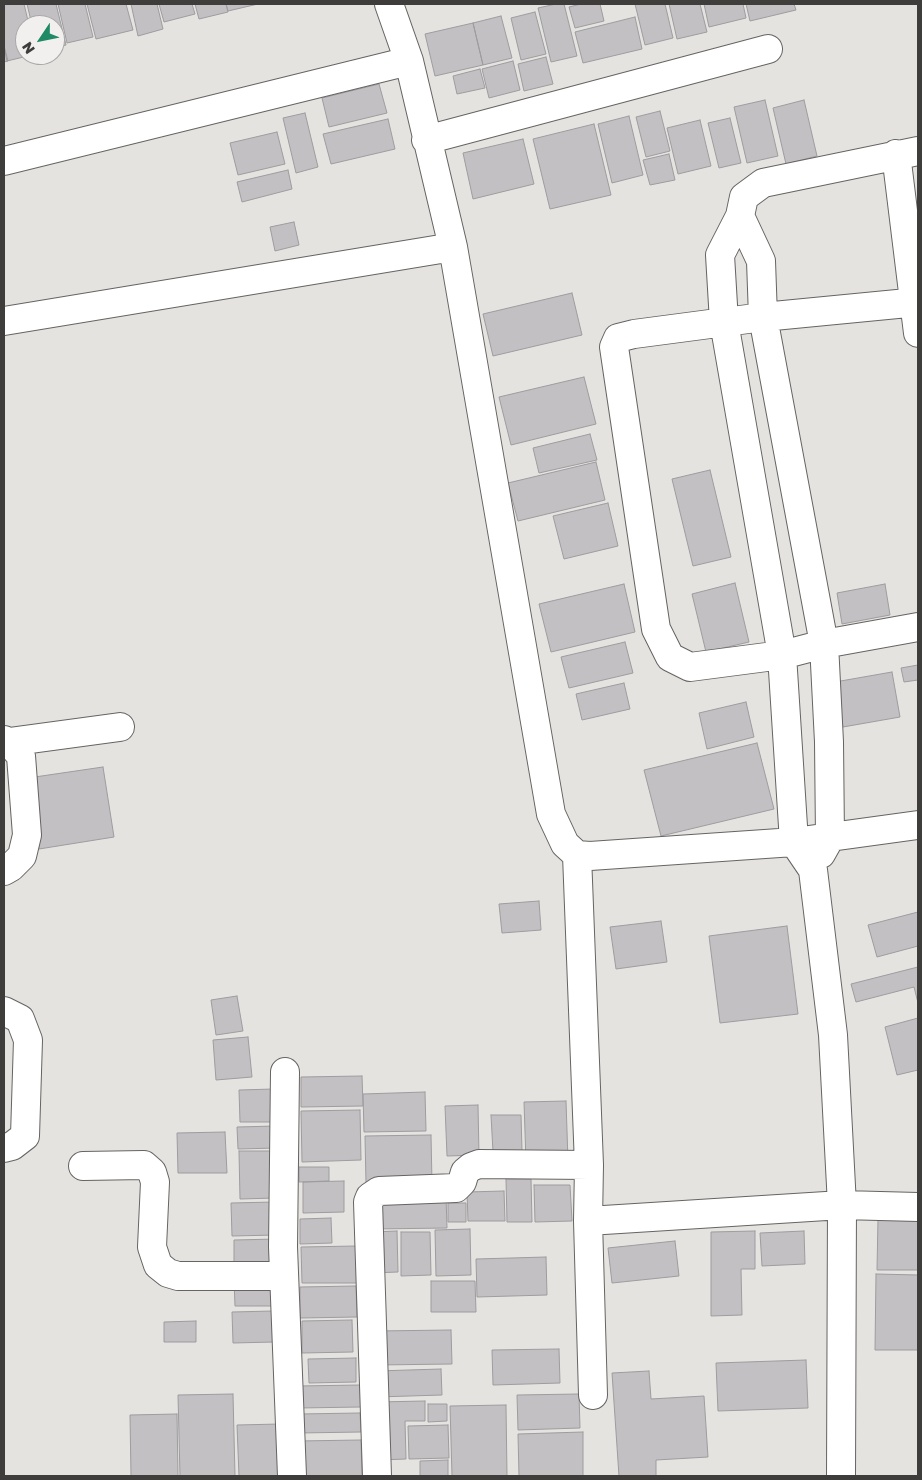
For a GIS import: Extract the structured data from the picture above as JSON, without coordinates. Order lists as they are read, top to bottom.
{
  "north": "bottom left"
}
